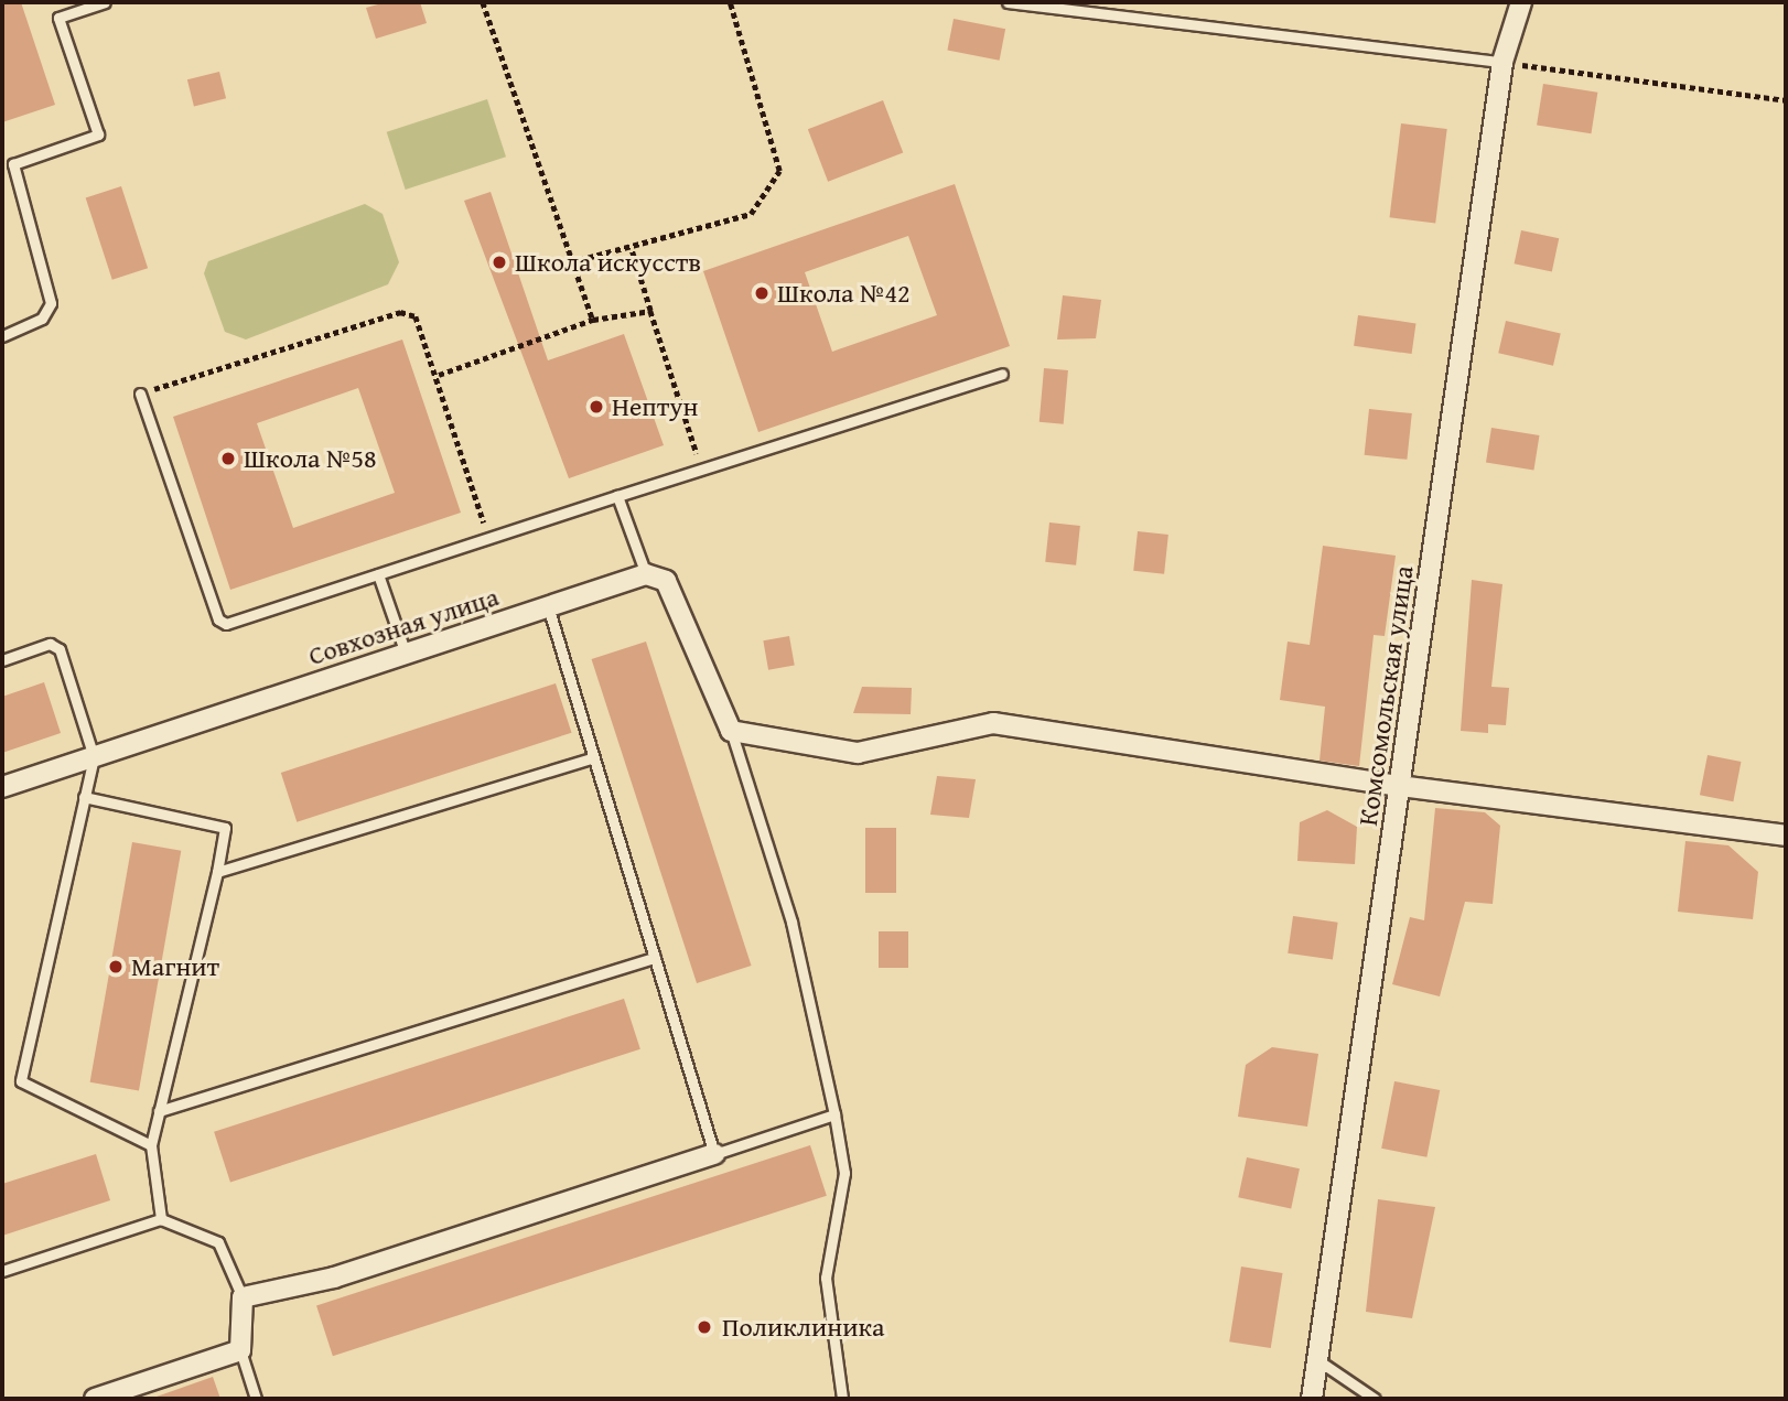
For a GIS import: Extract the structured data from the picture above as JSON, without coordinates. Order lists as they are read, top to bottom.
{
  "streets": {
    "street": ["Совхозная улица", "Комсомольская улица"]
  },
  "places": [
    "Школа искусств",
    "Школа №42",
    "Нептун",
    "Школа №58",
    "Магнит",
    "Поликлиника"
  ]
}
